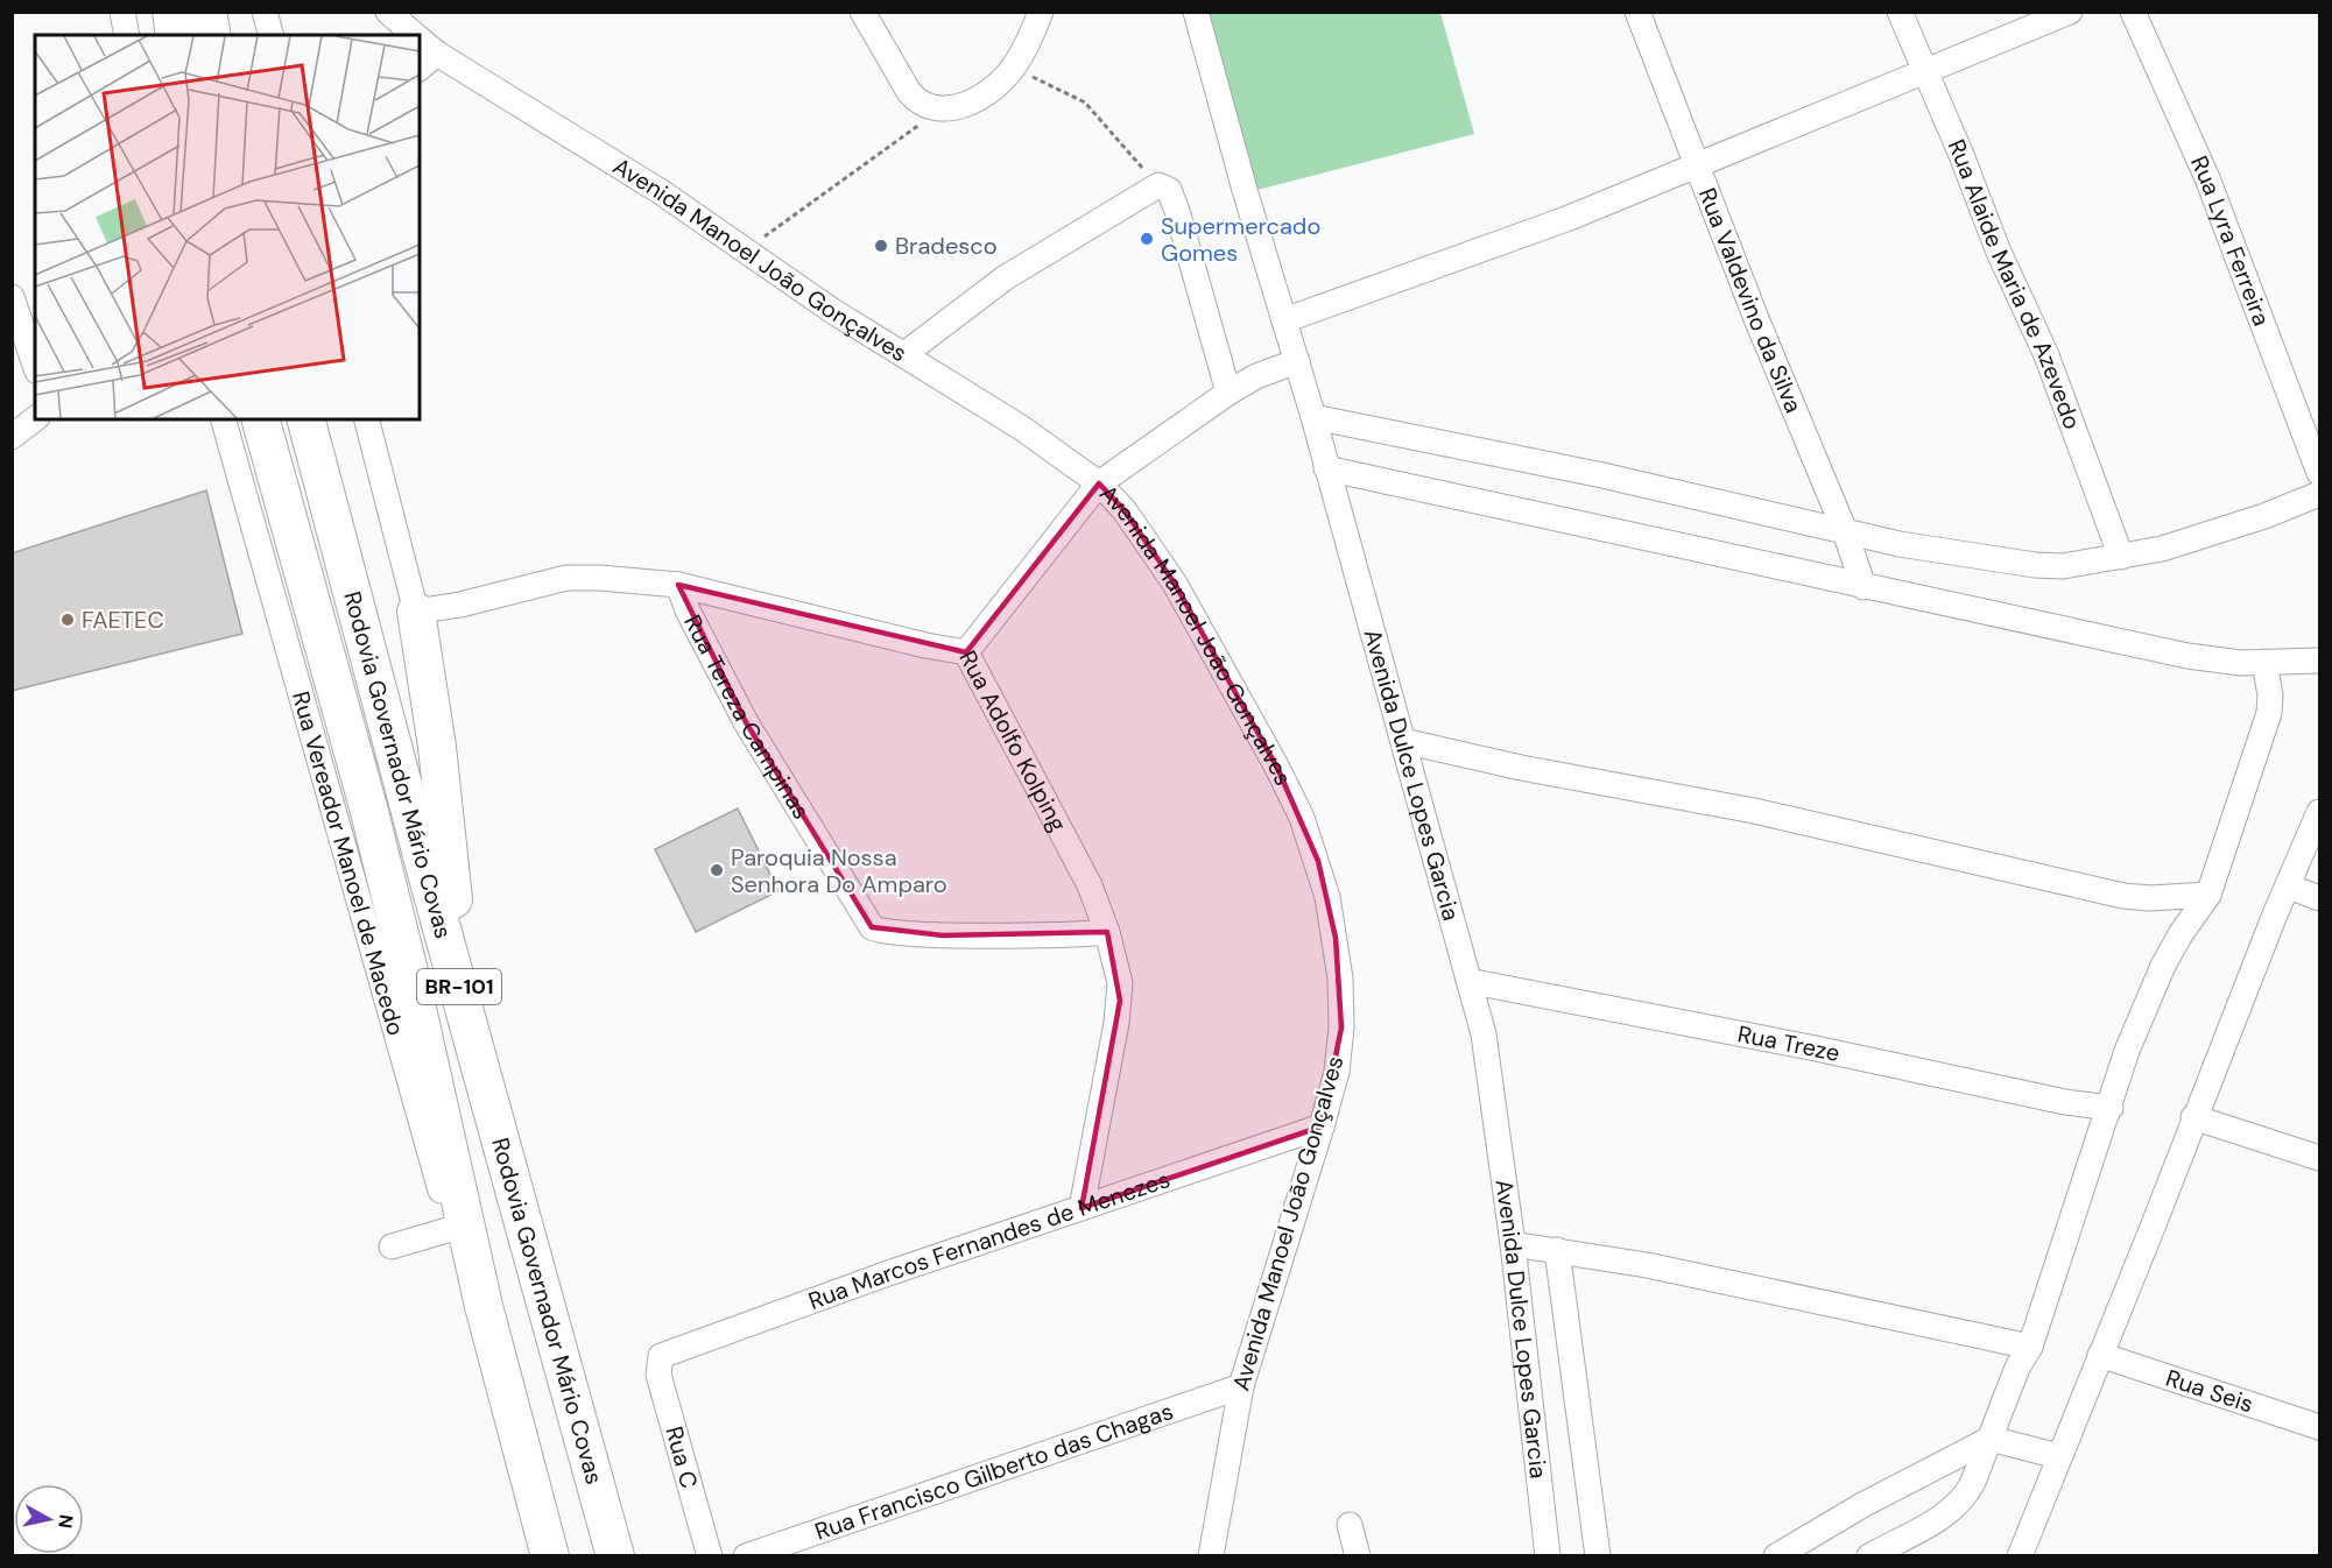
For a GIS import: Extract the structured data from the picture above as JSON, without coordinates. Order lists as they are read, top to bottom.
{
  "streets": {
    "highway": ["Rodovia Governador Mário Covas", "BR-101"],
    "street": [
      "Rua Lyra Ferreira",
      "Avenida Manoel João Gonçalves",
      "Rua Alaide Maria de Azevedo",
      "Rua Valdevino da Silva",
      "Rua Tereza Campinas",
      "Rua Adolfo Kolping",
      "Avenida Dulce Lopes Garcia",
      "Rua Vereador Manoel de Macedo",
      "Rua Treze",
      "Rua Marcos Fernandes de Menezes",
      "Rua Seis",
      "Rua C",
      "Rua Francisco Gilberto das Chagas"
    ]
  },
  "crossings": [
    ["Avenida Manoel João Gonçalves", "Rua Marcos Fernandes de Menezes"],
    ["Avenida Manoel João Gonçalves", "Rua Francisco Gilberto das Chagas"],
    ["Rua Tereza Campinas", "Rua Adolfo Kolping"],
    ["Rua Adolfo Kolping", "Rua Marcos Fernandes de Menezes"],
    ["Rodovia Governador Mário Covas", "Rua Vereador Manoel de Macedo"],
    ["Avenida Dulce Lopes Garcia", "Rua Treze"],
    ["Rua Marcos Fernandes de Menezes", "Rua C"]
  ],
  "places": [
    "Supermercado Gomes",
    "Bradesco",
    "FAETEC",
    "Paroquia Nossa Senhora Do Amparo"
  ],
  "north": "right"
}
